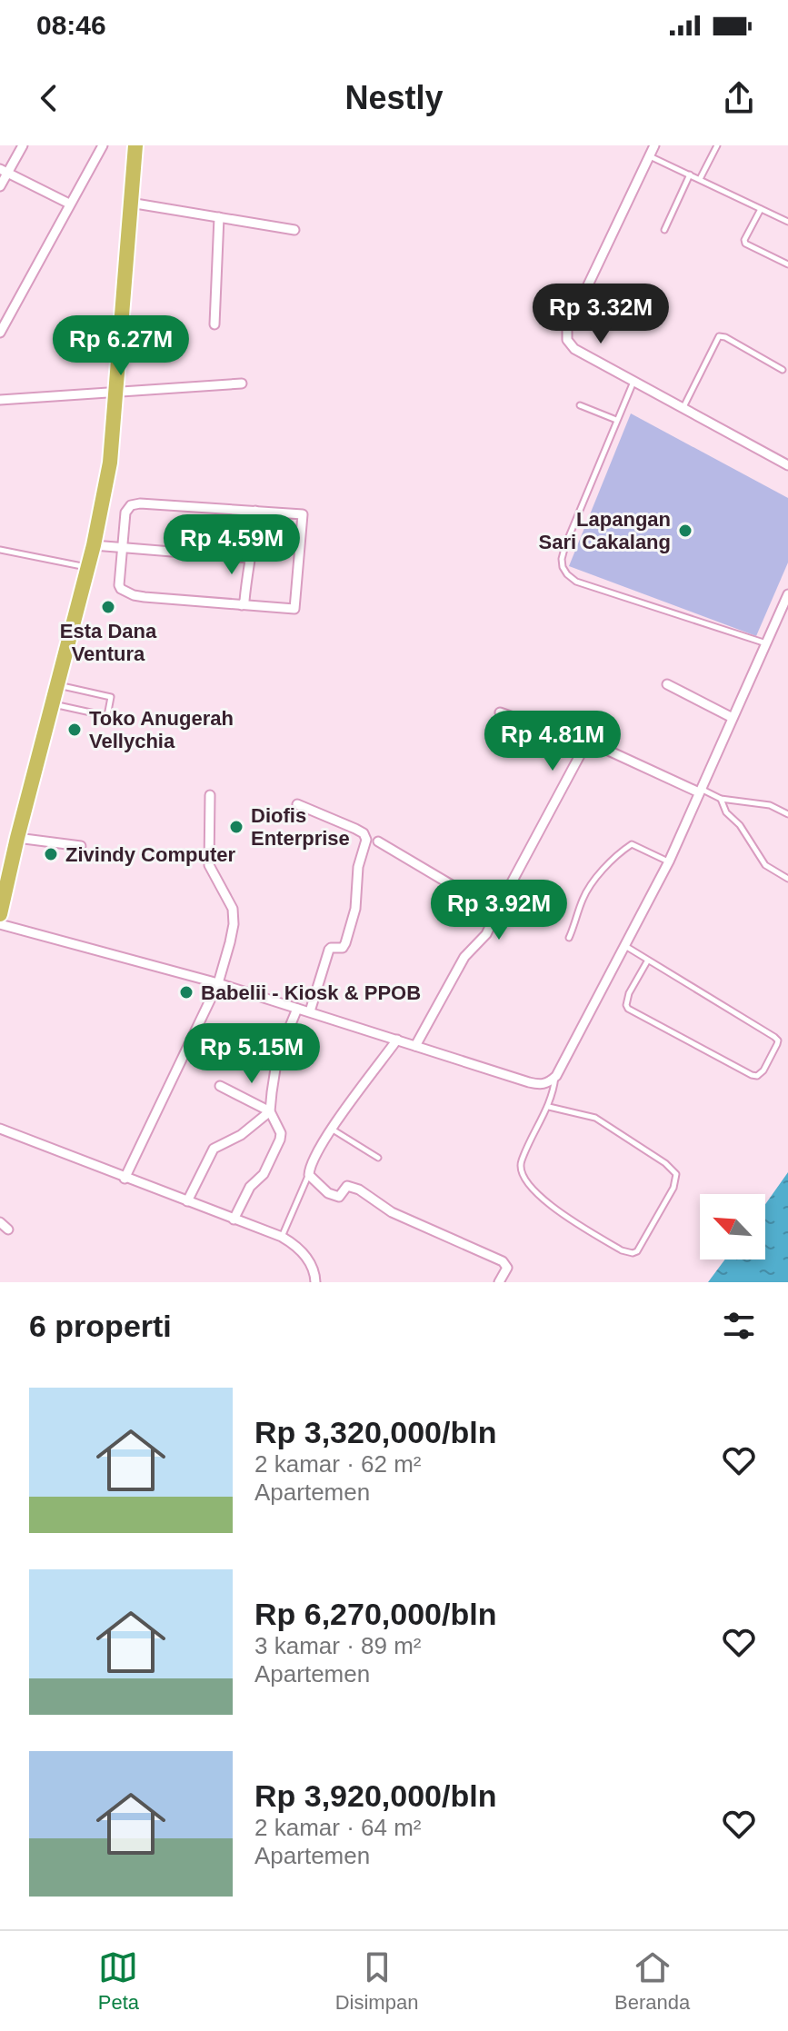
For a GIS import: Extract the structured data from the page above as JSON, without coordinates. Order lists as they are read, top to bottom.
{
  "places": [
    "Lapangan Sari Cakalang",
    "Esta Dana Ventura",
    "Toko Anugerah Vellychia",
    "Diofis Enterprise",
    "Zivindy Computer",
    "Babelii - Kiosk & PPOB"
  ],
  "north": "top left",
  "page": {
    "status": "08:46",
    "header": "Nestly",
    "price": [
      "Rp 3.32M",
      "Rp 6.27M",
      "Rp 4.59M",
      "Rp 4.81M",
      "Rp 3.92M",
      "Rp 5.15M"
    ],
    "heading": "6 properti",
    "list": [
      {
        "name": "Rp 3,320,000/bln",
        "note": "2 kamar · 62 m² · Apartemen"
      },
      {
        "name": "Rp 6,270,000/bln",
        "note": "3 kamar · 89 m² · Apartemen"
      },
      {
        "name": "Rp 3,920,000/bln",
        "note": "2 kamar · 64 m² · Apartemen"
      }
    ],
    "tabs": ["Peta", "Disimpan", "Beranda"]
  }
}
